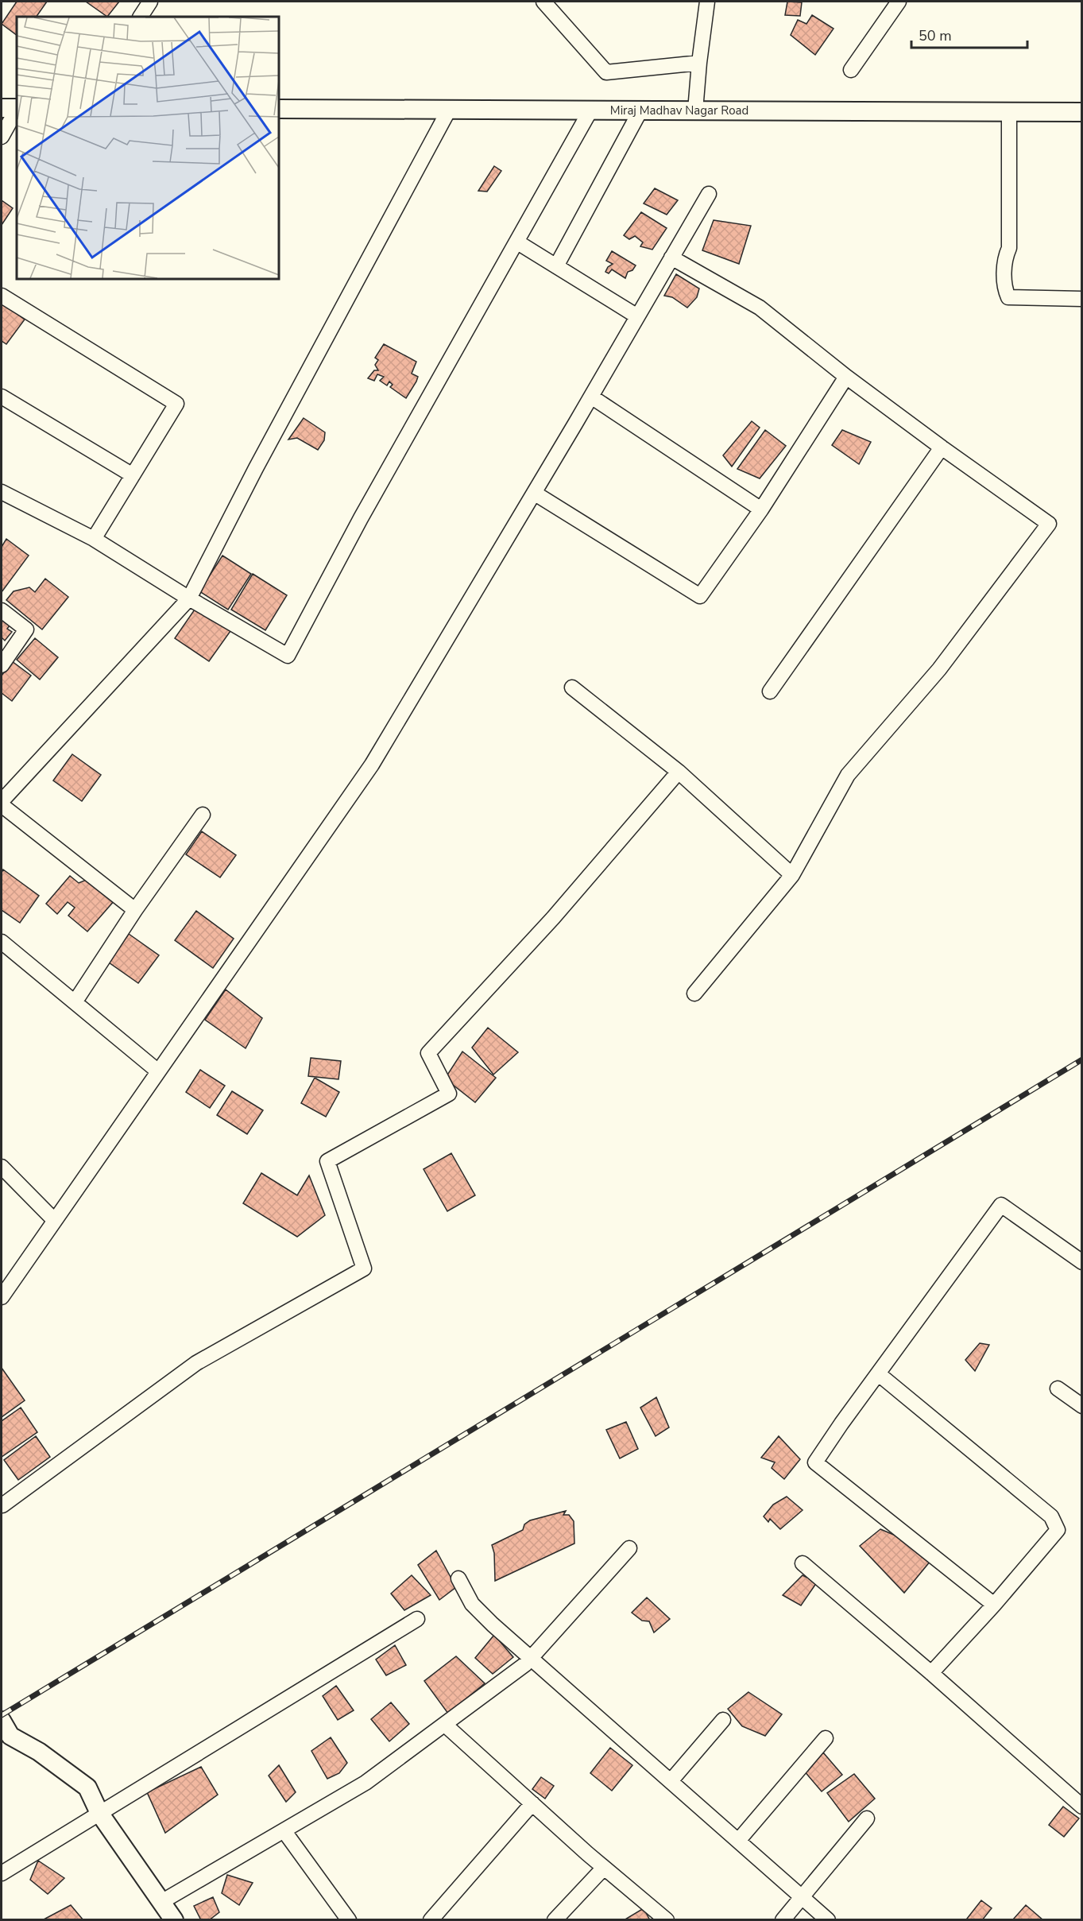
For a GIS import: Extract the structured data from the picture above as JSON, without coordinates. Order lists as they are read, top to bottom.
{
  "streets": {
    "street": ["Miraj Madhav Nagar Road"]
  },
  "scale_bar": "50 m"
}
